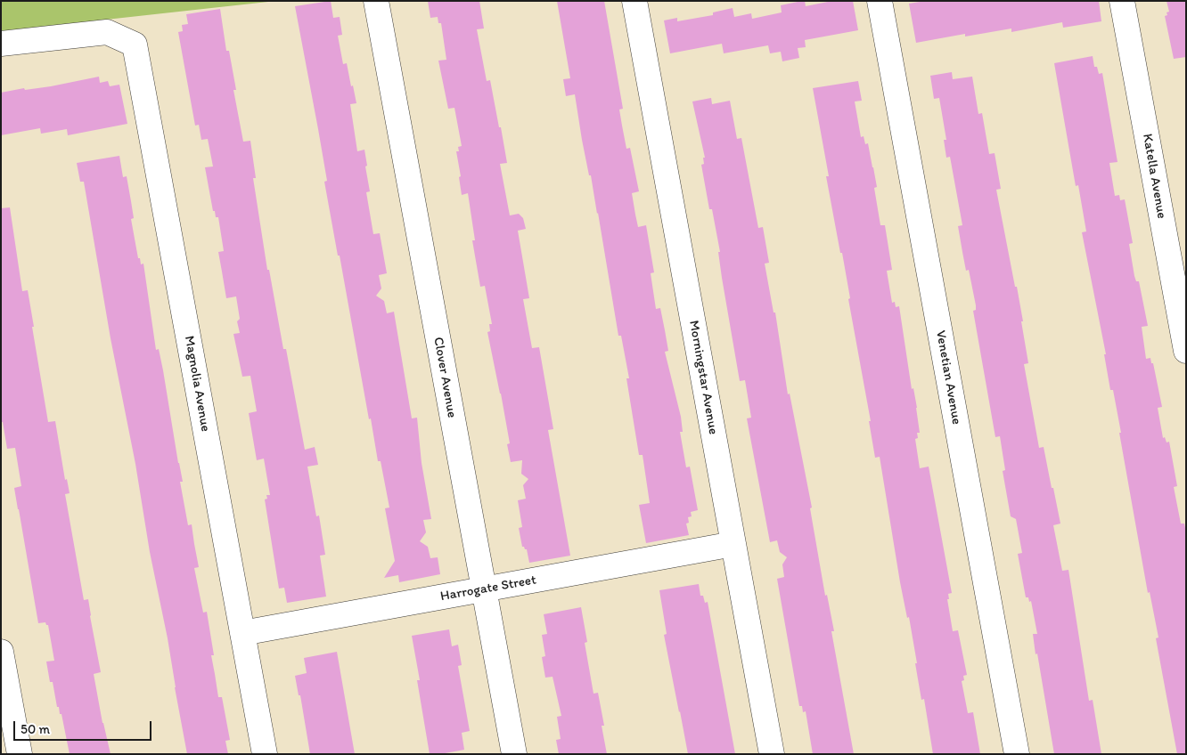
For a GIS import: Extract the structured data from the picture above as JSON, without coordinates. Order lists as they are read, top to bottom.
{
  "streets": {
    "street": [
      "Katella Avenue",
      "Clover Avenue",
      "Morningstar Avenue",
      "Venetian Avenue",
      "Magnolia Avenue",
      "Harrogate Street"
    ]
  },
  "crossings": [
    ["Clover Avenue", "Harrogate Street"],
    ["Morningstar Avenue", "Harrogate Street"],
    ["Magnolia Avenue", "Harrogate Street"]
  ],
  "scale_bar": "50 m"
}
